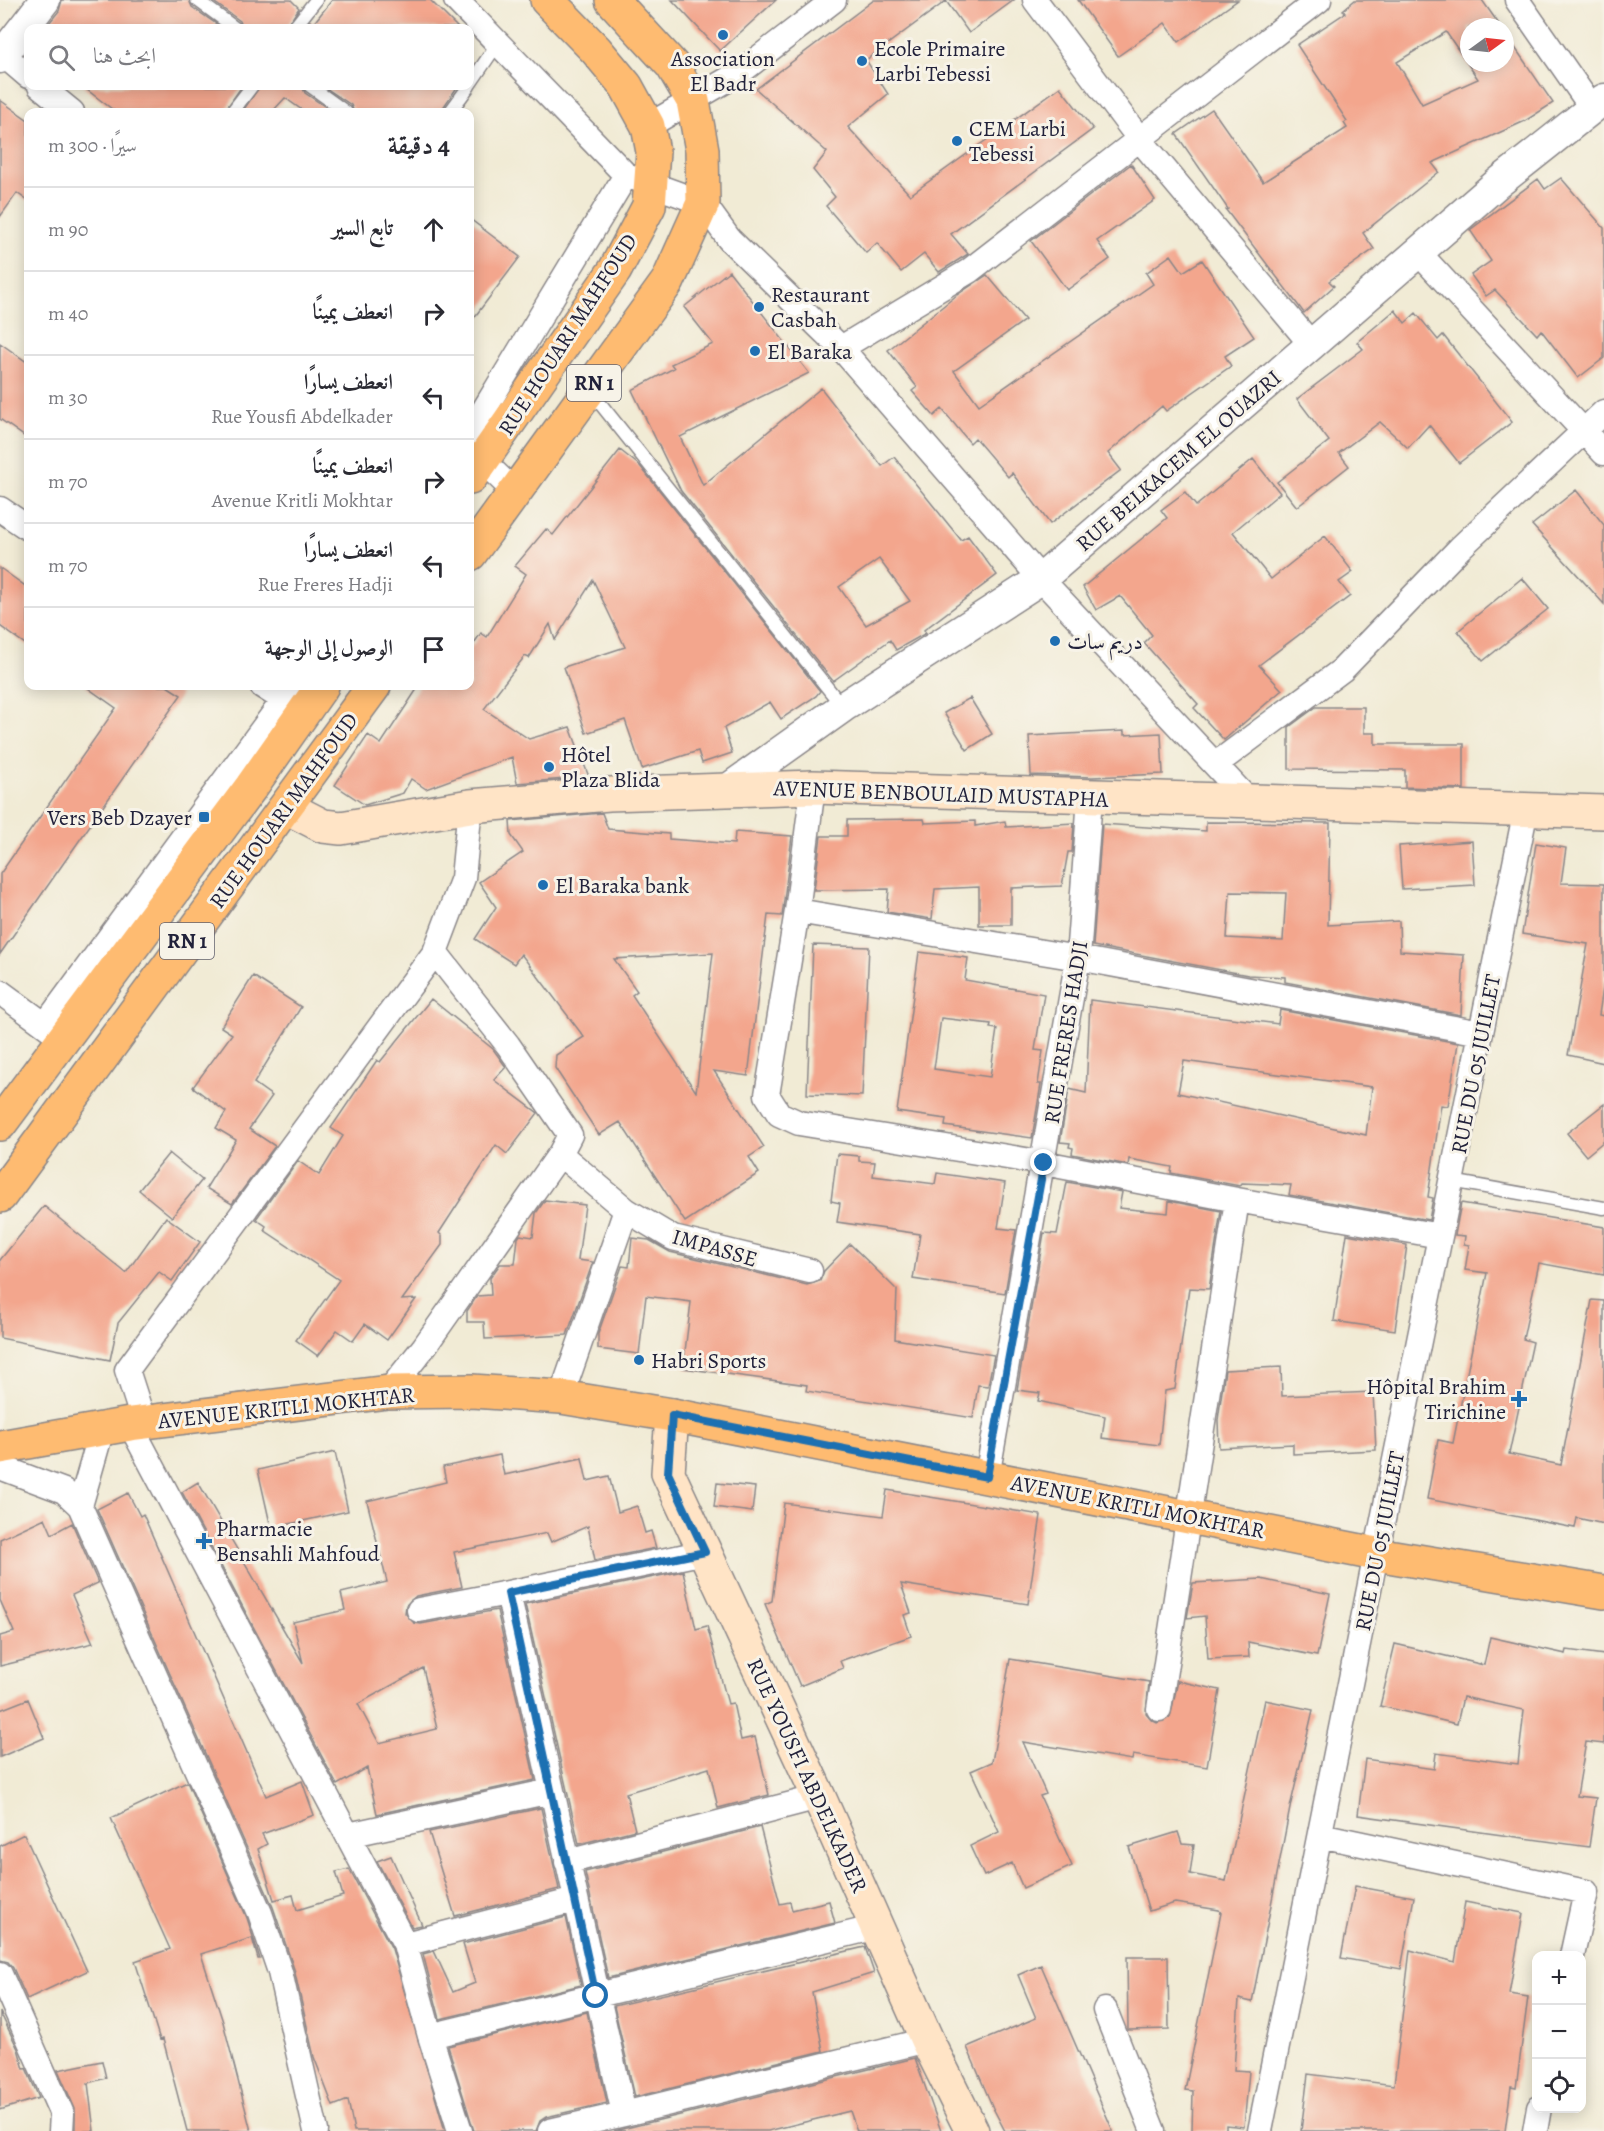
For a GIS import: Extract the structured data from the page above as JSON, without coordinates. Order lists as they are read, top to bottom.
{
  "streets": {
    "main road": [
      "RUE HOUARI MAHFOUD",
      "RN 1",
      "AVENUE BENBOULAID MUSTAPHA",
      "AVENUE KRITLI MOKHTAR",
      "RUE YOUSFI ABDELKADER"
    ],
    "street": [
      "RUE BELKACEM EL OUAZRI",
      "RUE FRERES HADJI",
      "RUE DU 05 JUILLET",
      "IMPASSE"
    ]
  },
  "crossings": [
    ["RUE HOUARI MAHFOUD", "RN 1"],
    ["RUE HOUARI MAHFOUD", "AVENUE BENBOULAID MUSTAPHA"],
    ["RUE BELKACEM EL OUAZRI", "AVENUE BENBOULAID MUSTAPHA"],
    ["AVENUE BENBOULAID MUSTAPHA", "RUE FRERES HADJI"],
    ["AVENUE BENBOULAID MUSTAPHA", "RUE DU 05 JUILLET"],
    ["RUE FRERES HADJI", "AVENUE KRITLI MOKHTAR"],
    ["RUE DU 05 JUILLET", "AVENUE KRITLI MOKHTAR"],
    ["AVENUE KRITLI MOKHTAR", "RUE YOUSFI ABDELKADER"]
  ],
  "places": {
    "other": [
      "Association El Badr",
      "Ecole Primaire Larbi Tebessi",
      "CEM Larbi Tebessi",
      "Restaurant Casbah",
      "El Baraka",
      "دريم سات",
      "Hôtel Plaza Blida",
      "El Baraka bank",
      "Habri Sports"
    ],
    "transit": ["Vers Beb Dzayer"],
    "health": ["Hôpital Brahim Tirichine", "Pharmacie Bensahli Mahfoud"]
  },
  "north": "right",
  "page": {
    "search": "ابحث هنا",
    "heading": ["4 دقيقة", "سيرًا · 300 m"],
    "list": [
      ["تابع السير", "90 m"],
      ["انعطف يمينًا", "40 m"],
      ["انعطف يسارًا", "Rue Yousfi Abdelkader", "30 m"],
      ["انعطف يمينًا", "Avenue Kritli Mokhtar", "70 m"],
      ["انعطف يسارًا", "Rue Freres Hadji", "70 m"],
      "الوصول إلى الوجهة"
    ],
    "map_buttons": ["+", "−"]
  }
}
